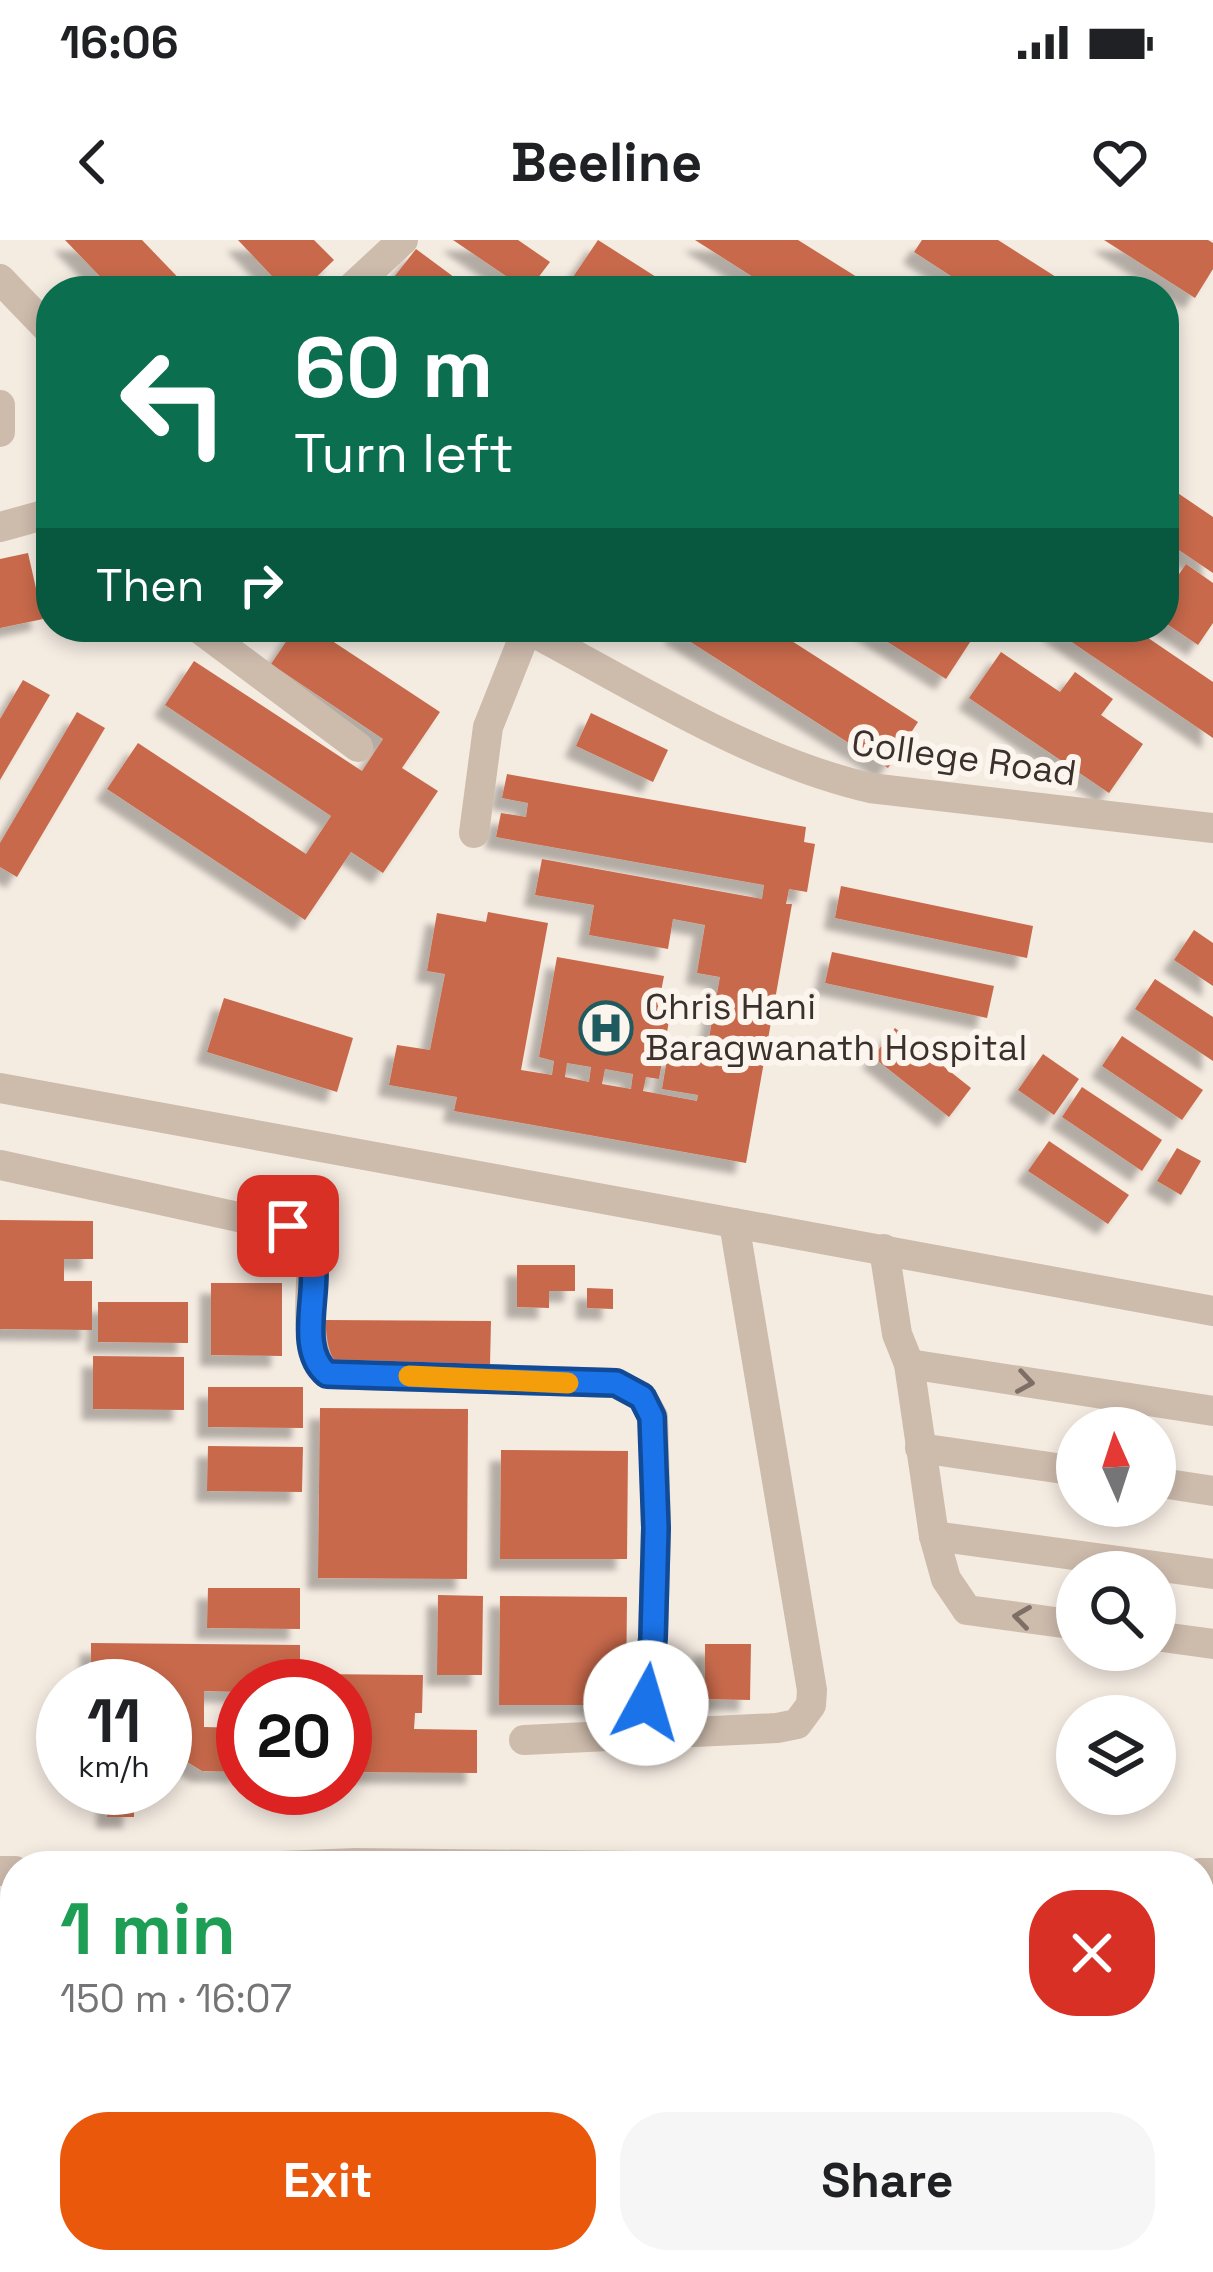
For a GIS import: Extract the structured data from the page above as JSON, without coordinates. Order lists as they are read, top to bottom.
{
  "streets": {
    "street": ["College Road"]
  },
  "places": {
    "hospital": ["Chris Hani Baragwanath Hospital"]
  },
  "north": "top",
  "page": {
    "status": "16:06",
    "header": "Beeline",
    "turn": ["60 m", "Turn left"],
    "then": "Then",
    "speed": "11 km/h",
    "limit": "20",
    "heading": ["1 min", "150 m · 16:07"],
    "buttons": ["Exit", "Share"]
  }
}
